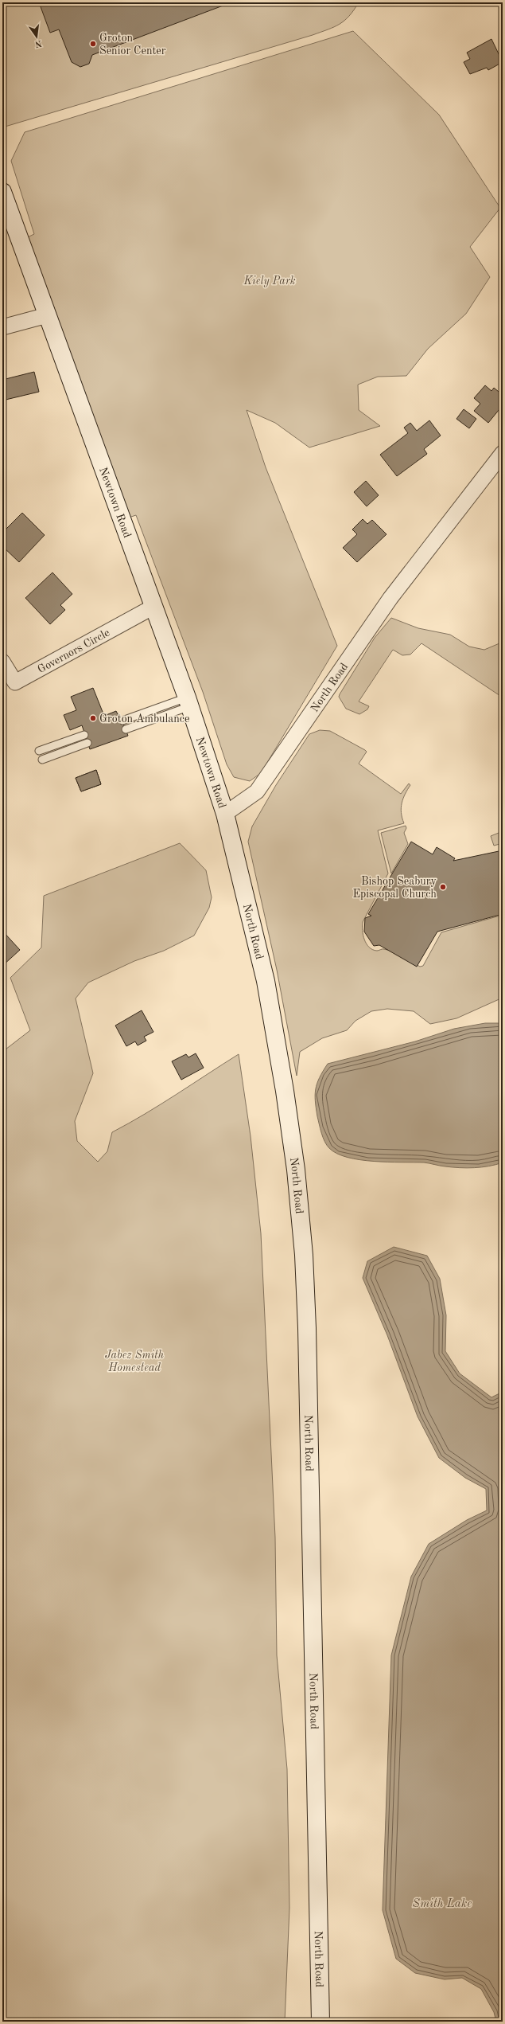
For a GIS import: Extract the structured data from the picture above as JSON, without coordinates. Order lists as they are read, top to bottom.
{
  "streets": {
    "main road": ["Newtown Road", "North Road"],
    "street": ["Governors Circle"]
  },
  "crossings": [
    ["Newtown Road", "Governors Circle"],
    ["Newtown Road", "North Road"]
  ],
  "water": ["Smith Lake"],
  "parks": ["Kiely Park", "Jabez Smith Homestead"],
  "places": ["Groton Senior Center", "Groton Ambulance", "Bishop Seabury Episcopal Church"],
  "north": "bottom"
}
